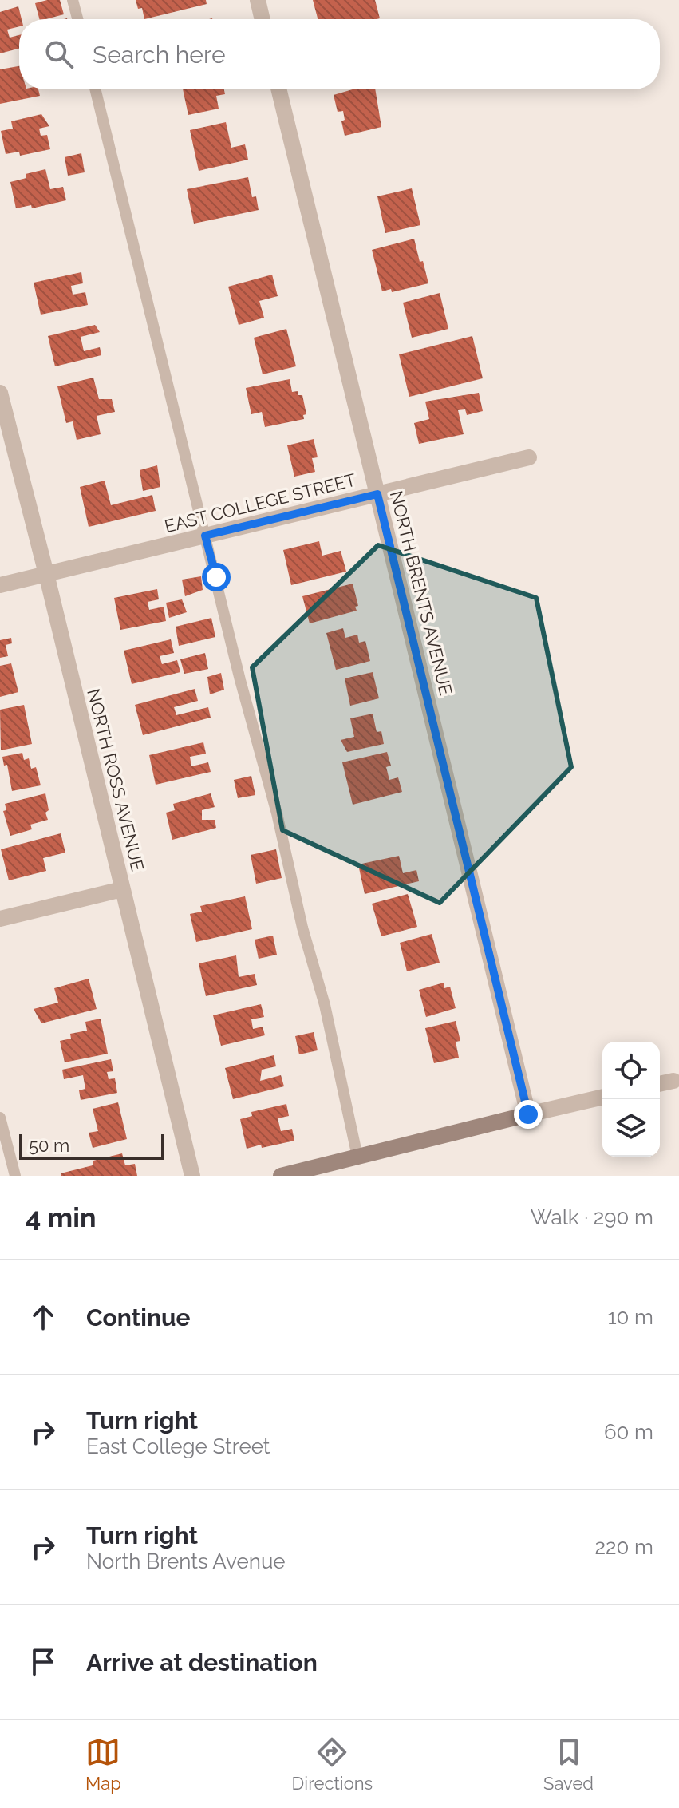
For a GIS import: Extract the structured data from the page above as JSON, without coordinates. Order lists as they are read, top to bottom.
{
  "streets": {
    "street": ["EAST COLLEGE STREET", "NORTH BRENTS AVENUE", "NORTH ROSS AVENUE"]
  },
  "crossings": [
    ["EAST COLLEGE STREET", "NORTH BRENTS AVENUE"],
    ["EAST COLLEGE STREET", "NORTH ROSS AVENUE"]
  ],
  "scale_bar": "50 m",
  "page": {
    "search": "Search here",
    "scale": "50 m",
    "heading": ["4 min", "Walk · 290 m"],
    "list": [
      ["Continue", "10 m"],
      ["Turn right", "East College Street", "60 m"],
      ["Turn right", "North Brents Avenue", "220 m"],
      "Arrive at destination"
    ],
    "nav": ["Map", "Directions", "Saved"]
  }
}
